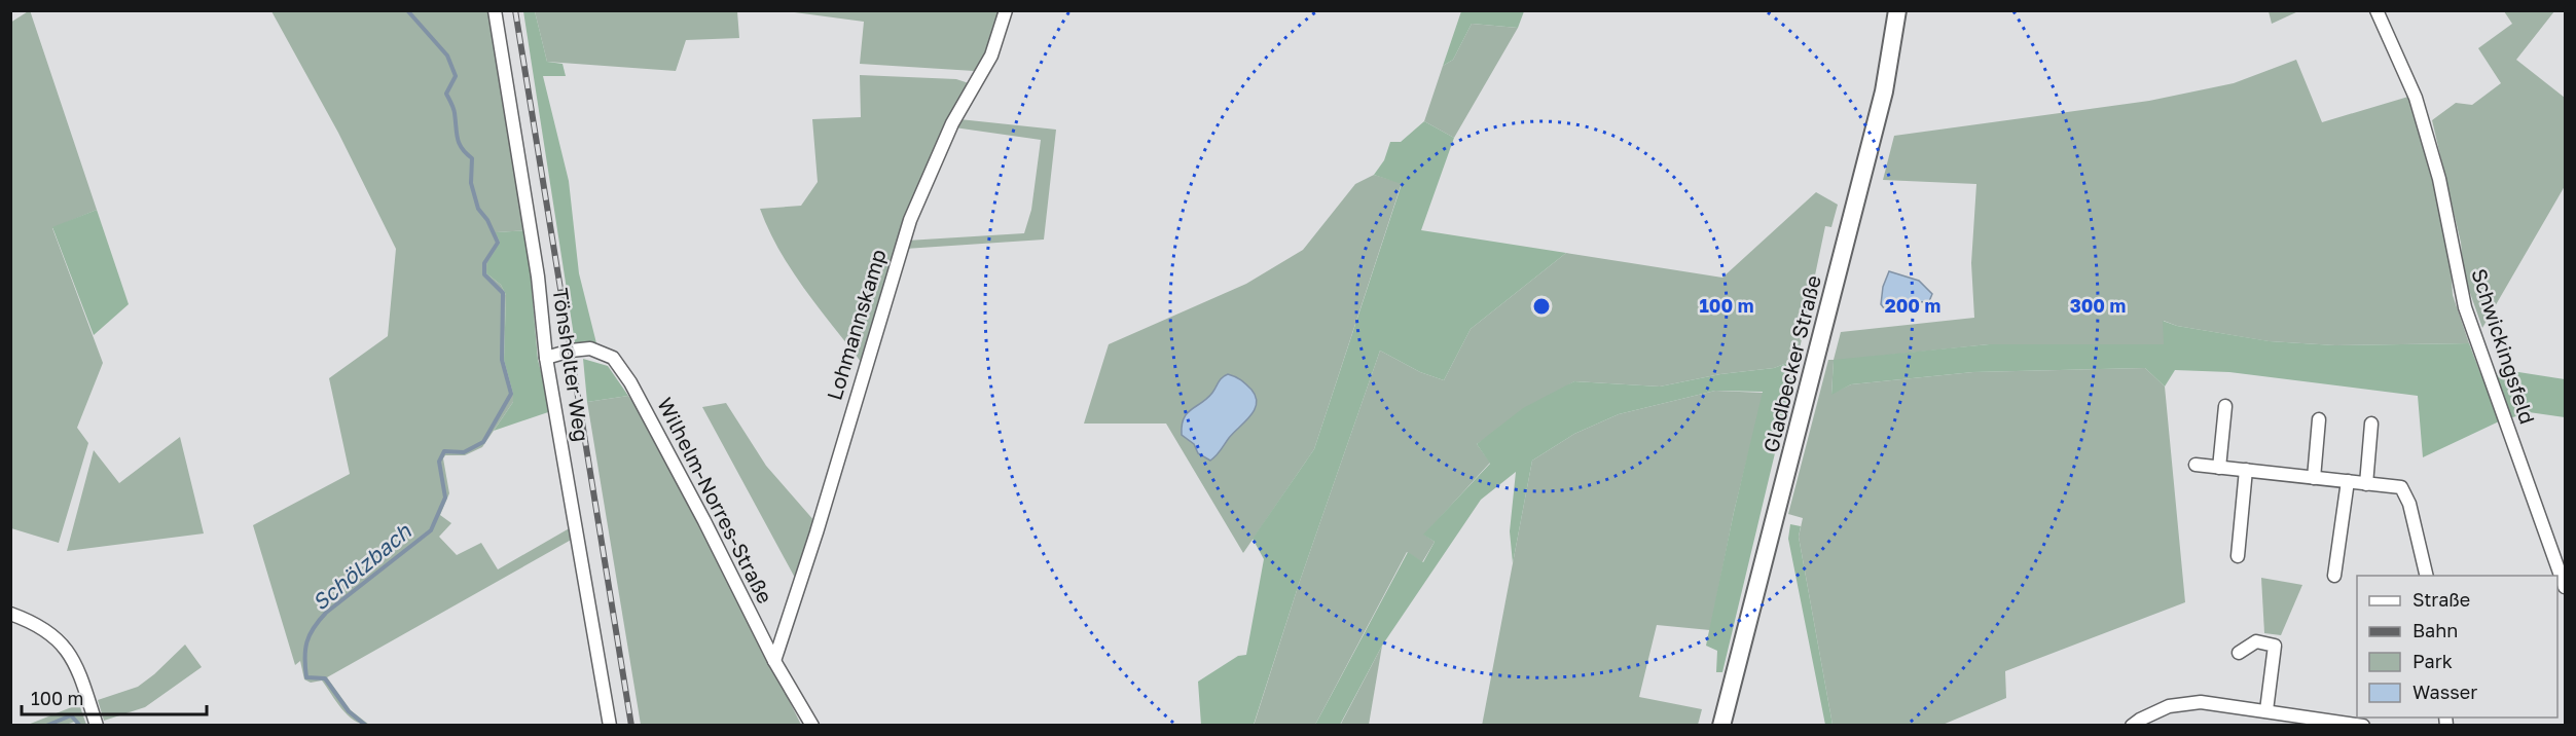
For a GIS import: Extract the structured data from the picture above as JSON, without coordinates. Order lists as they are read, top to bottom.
{
  "streets": {
    "main road": ["Gladbecker Straße"],
    "street": [
      "Lohmannskamp",
      "Schwickingsfeld",
      "Tönsholter Weg",
      "Wilhelm-Norres-Straße"
    ]
  },
  "crossings": [
    ["Lohmannskamp", "Wilhelm-Norres-Straße"],
    ["Tönsholter Weg", "Wilhelm-Norres-Straße"]
  ],
  "water": ["Schölzbach"],
  "legend": [
    "Straße",
    "Bahn",
    "Park",
    "Wasser"
  ],
  "scale_bar": "100 m",
  "rings": ["100 m", "200 m", "300 m"]
}
